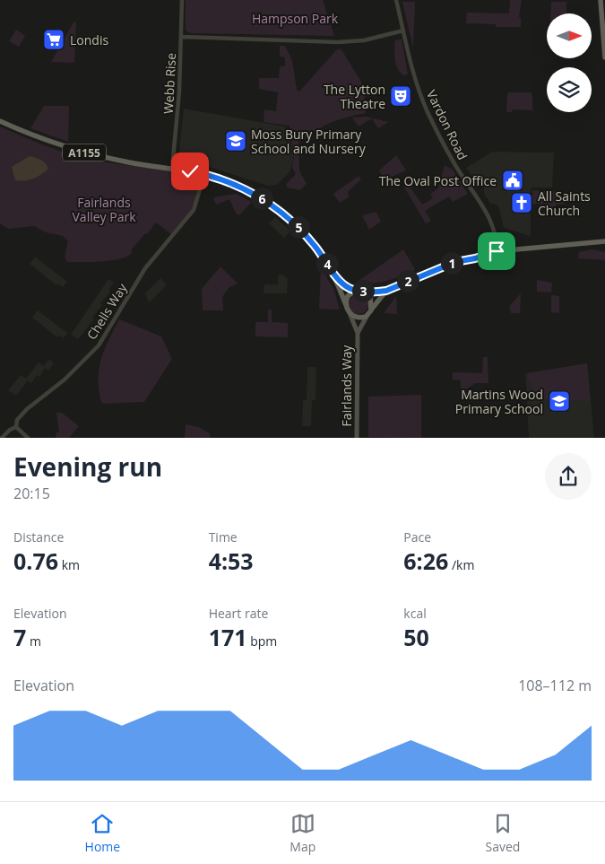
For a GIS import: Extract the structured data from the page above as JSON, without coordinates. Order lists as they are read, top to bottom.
{
  "streets": {
    "main road": ["A1155", "Fairlands Way"],
    "street": ["Webb Rise", "Vardon Road", "Chells Way"]
  },
  "crossings": [
    ["Webb Rise", "A1155"],
    ["Vardon Road", "A1155"],
    ["A1155", "Chells Way"],
    ["A1155", "Fairlands Way"]
  ],
  "parks": ["Hampson Park", "Fairlands Valley Park"],
  "places": {
    "supermarket": ["Londis"],
    "theatre": ["The Lytton Theatre"],
    "school or university": ["Moss Bury Primary School and Nursery", "Martins Wood Primary School"],
    "public building": ["The Oval Post Office"],
    "church": ["All Saints Church"]
  },
  "north": "right",
  "page": {
    "pins": [
      "6",
      "5",
      "1",
      "4",
      "2",
      "3"
    ],
    "heading": ["Evening run", "20:15"],
    "stats": [
      ["Distance", "0.76 km"],
      ["Time", "4:53"],
      ["Pace", "6:26 /km"],
      ["Elevation", "7 m"],
      ["Heart rate", "171 bpm"],
      ["kcal", "50"]
    ],
    "chart": ["Elevation", "108–112 m"],
    "tabs": ["Home", "Map", "Saved"]
  }
}
